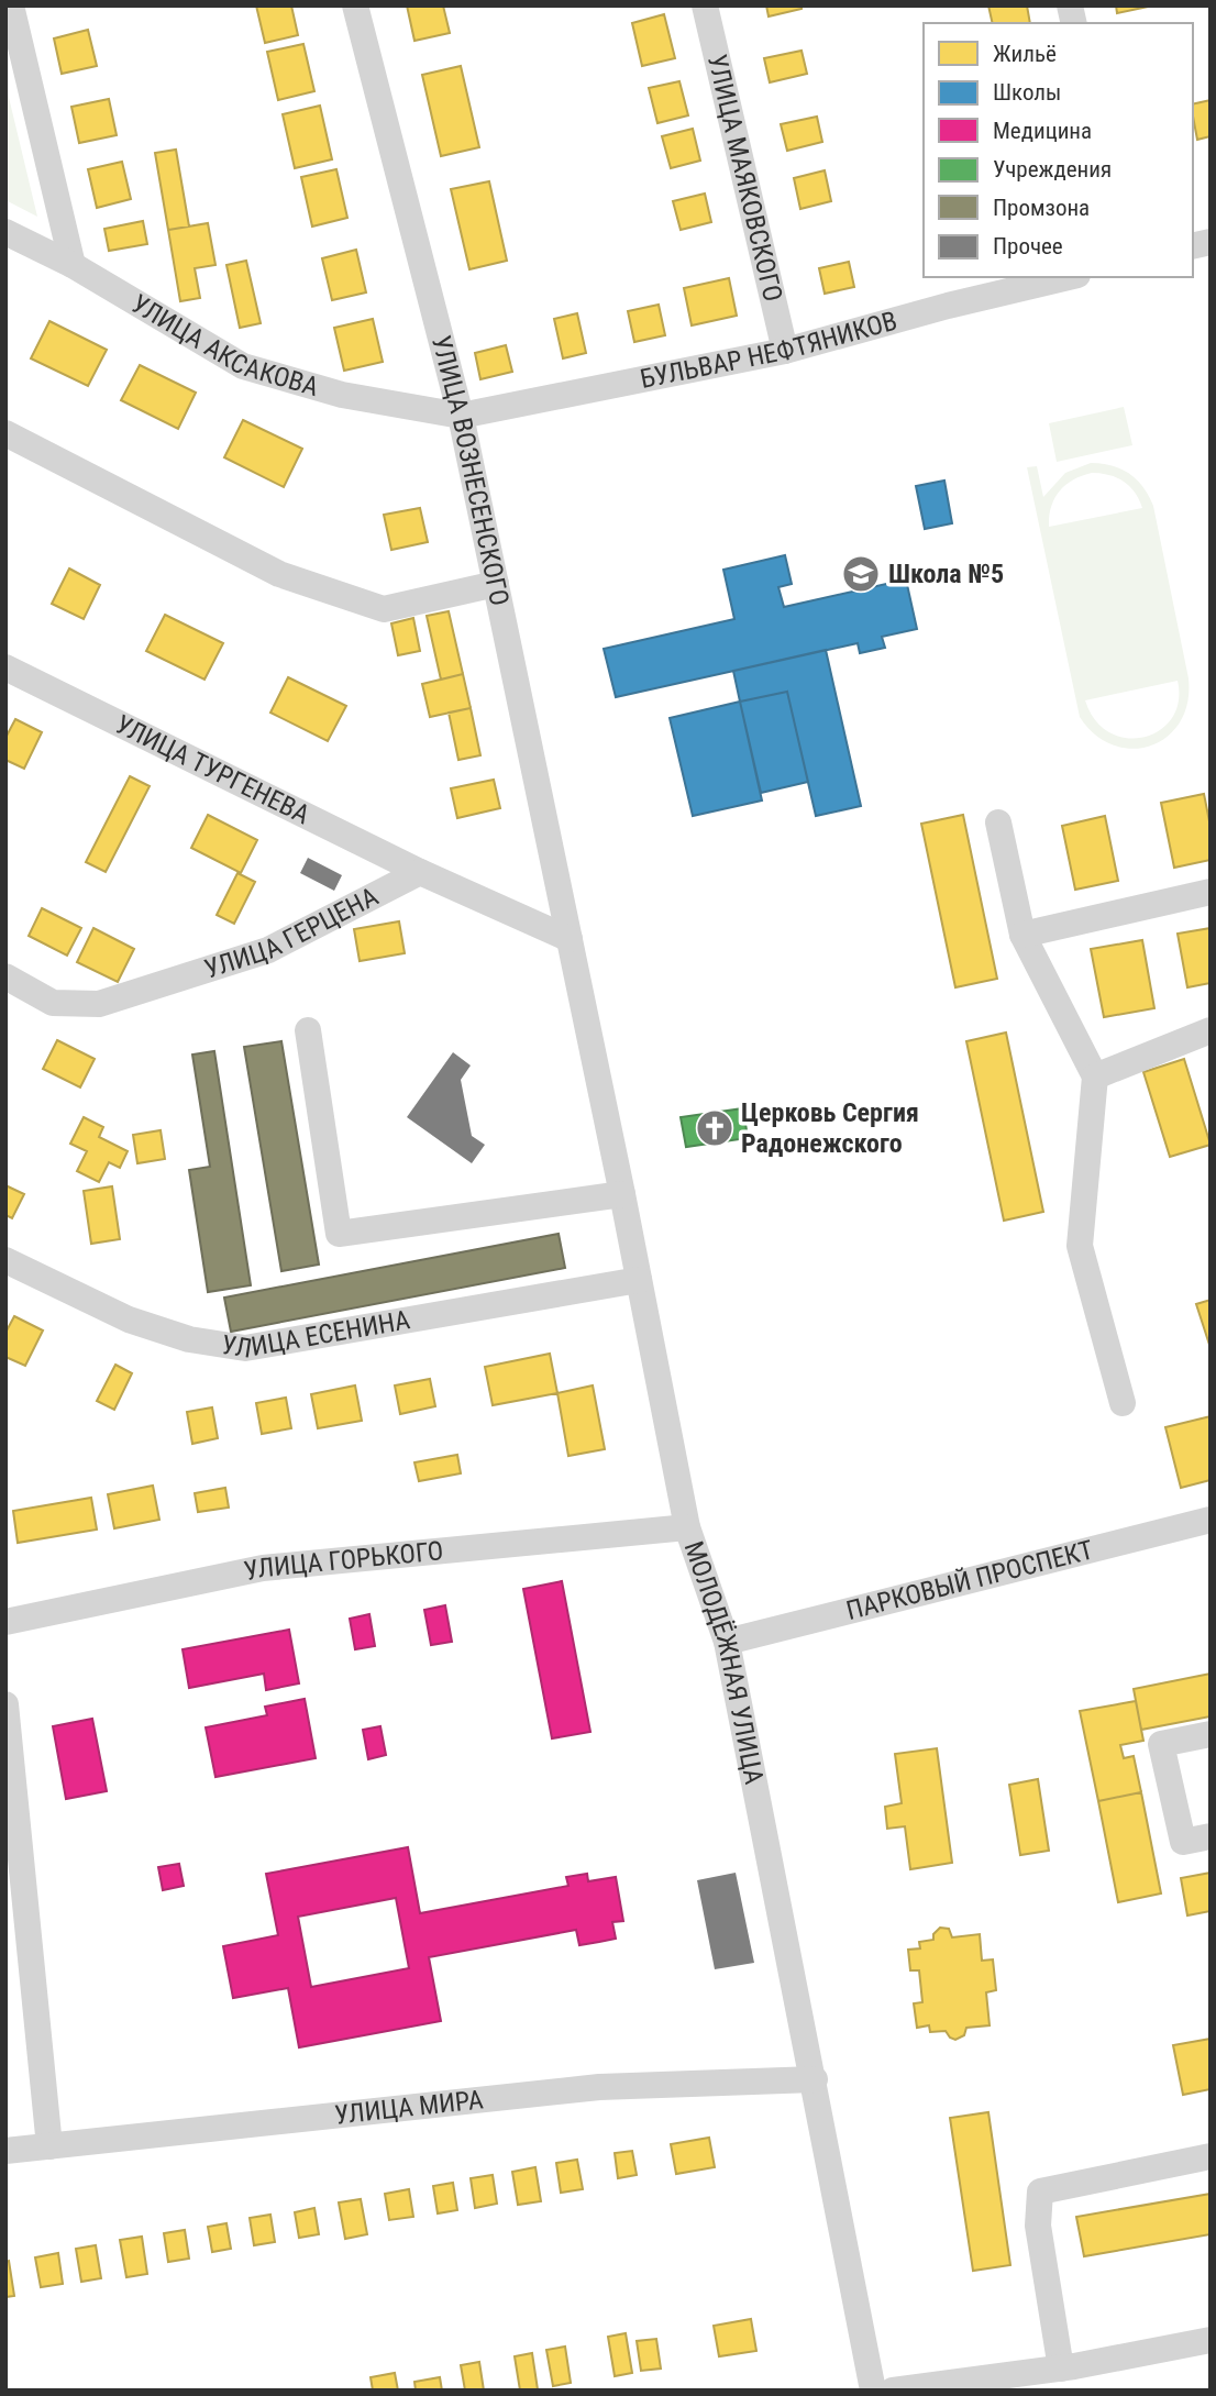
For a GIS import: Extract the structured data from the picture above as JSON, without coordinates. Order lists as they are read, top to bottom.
{
  "streets": {
    "street": [
      "УЛИЦА МАЯКОВСКОГО",
      "УЛИЦА АКСАКОВА",
      "БУЛЬВАР НЕФТЯНИКОВ",
      "УЛИЦА ВОЗНЕСЕНСКОГО",
      "УЛИЦА ТУРГЕНЕВА",
      "УЛИЦА ГЕРЦЕНА",
      "УЛИЦА ЕСЕНИНА",
      "УЛИЦА ГОРЬКОГО",
      "ПАРКОВЫЙ ПРОСПЕКТ",
      "МОЛОДЁЖНАЯ УЛИЦА",
      "УЛИЦА МИРА"
    ]
  },
  "crossings": [
    ["УЛИЦА МАЯКОВСКОГО", "БУЛЬВАР НЕФТЯНИКОВ"],
    ["УЛИЦА АКСАКОВА", "БУЛЬВАР НЕФТЯНИКОВ"],
    ["УЛИЦА АКСАКОВА", "УЛИЦА ВОЗНЕСЕНСКОГО"],
    ["БУЛЬВАР НЕФТЯНИКОВ", "УЛИЦА ВОЗНЕСЕНСКОГО"],
    ["УЛИЦА ВОЗНЕСЕНСКОГО", "МОЛОДЁЖНАЯ УЛИЦА"],
    ["УЛИЦА ТУРГЕНЕВА", "УЛИЦА ГЕРЦЕНА"],
    ["УЛИЦА ЕСЕНИНА", "МОЛОДЁЖНАЯ УЛИЦА"],
    ["УЛИЦА ГОРЬКОГО", "МОЛОДЁЖНАЯ УЛИЦА"],
    ["ПАРКОВЫЙ ПРОСПЕКТ", "МОЛОДЁЖНАЯ УЛИЦА"],
    ["МОЛОДЁЖНАЯ УЛИЦА", "УЛИЦА МИРА"]
  ],
  "places": {
    "school or university": ["Школа №5"],
    "church": ["Церковь Сергия Радонежского"]
  },
  "legend": [
    "Жильё",
    "Школы",
    "Медицина",
    "Учреждения",
    "Промзона",
    "Прочее"
  ]
}
